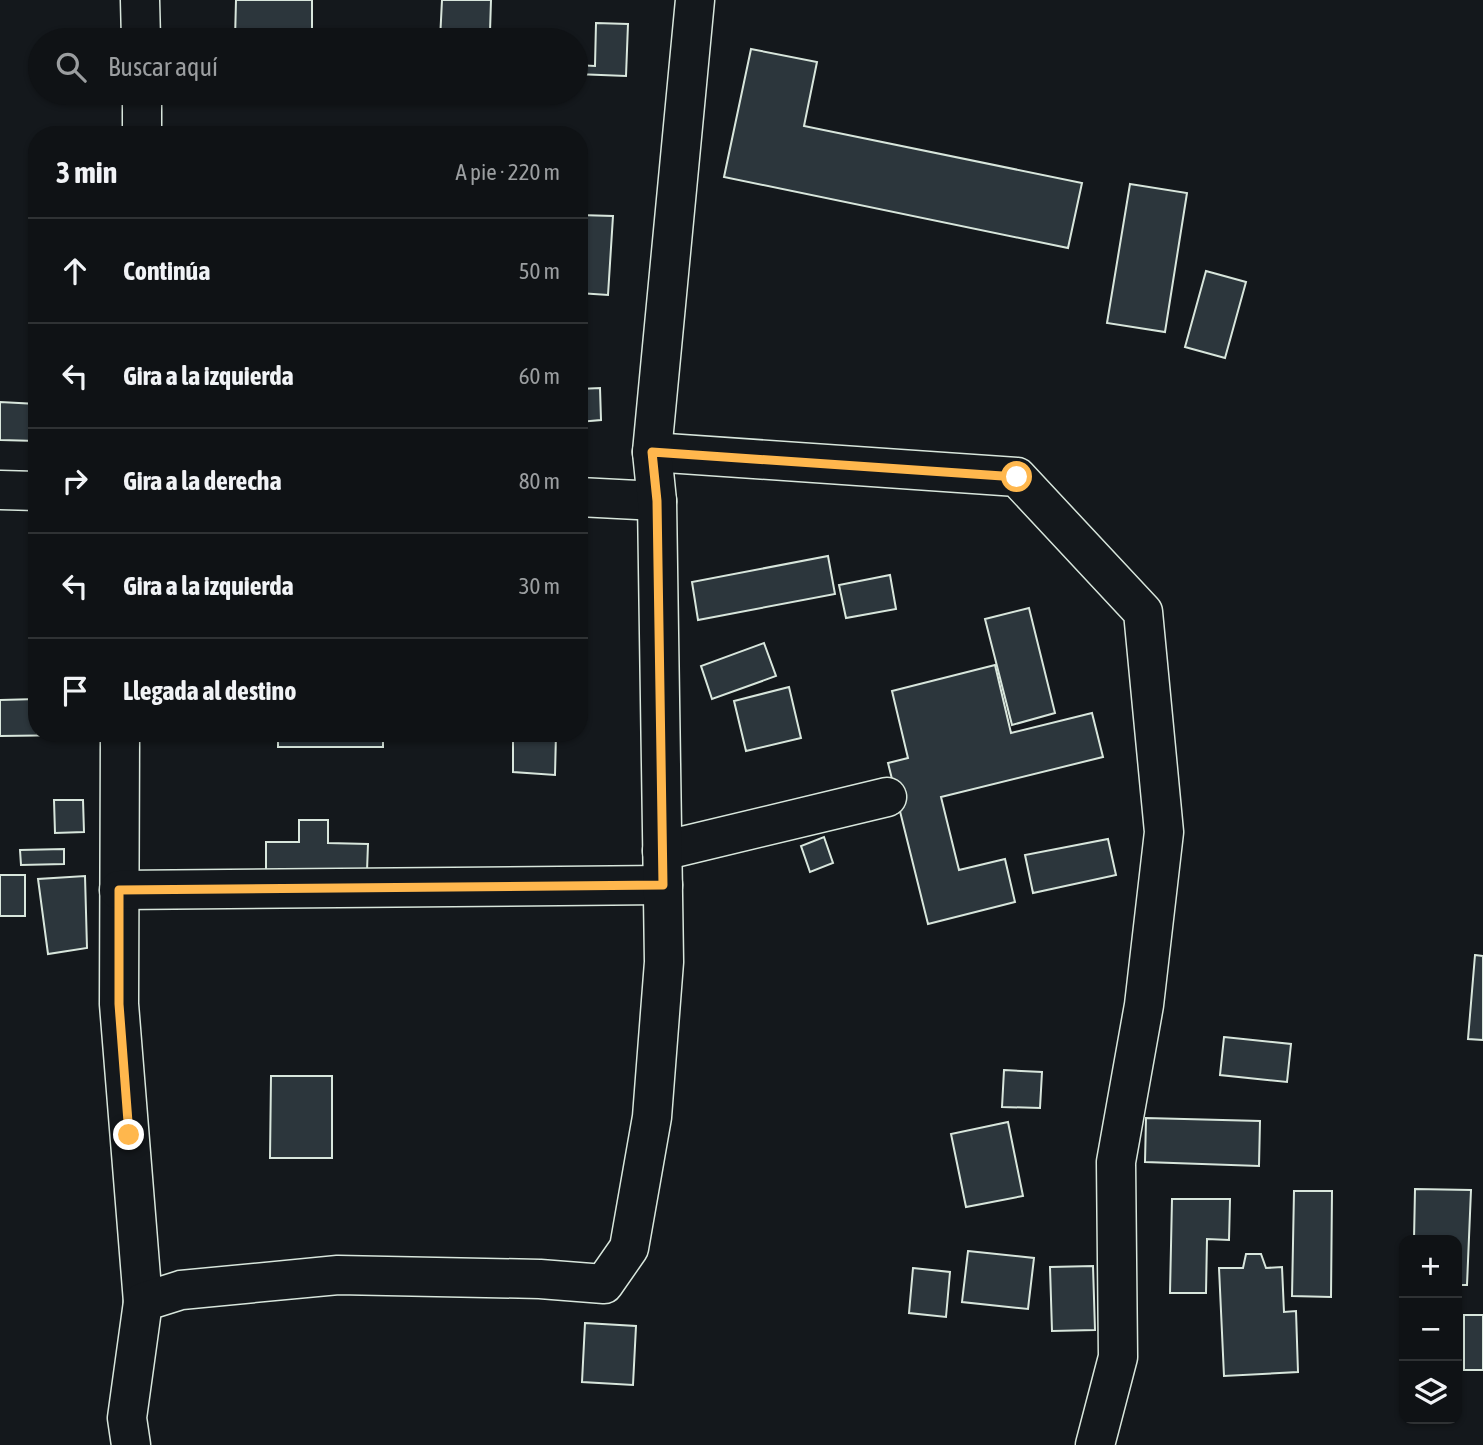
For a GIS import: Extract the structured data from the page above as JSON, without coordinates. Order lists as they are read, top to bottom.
{
  "page": {
    "search": "Buscar aquí",
    "heading": ["3 min", "A pie · 220 m"],
    "list": [
      ["Continúa", "50 m"],
      ["Gira a la izquierda", "60 m"],
      ["Gira a la derecha", "80 m"],
      ["Gira a la izquierda", "30 m"],
      "Llegada al destino"
    ],
    "map_buttons": ["+", "−"]
  }
}
